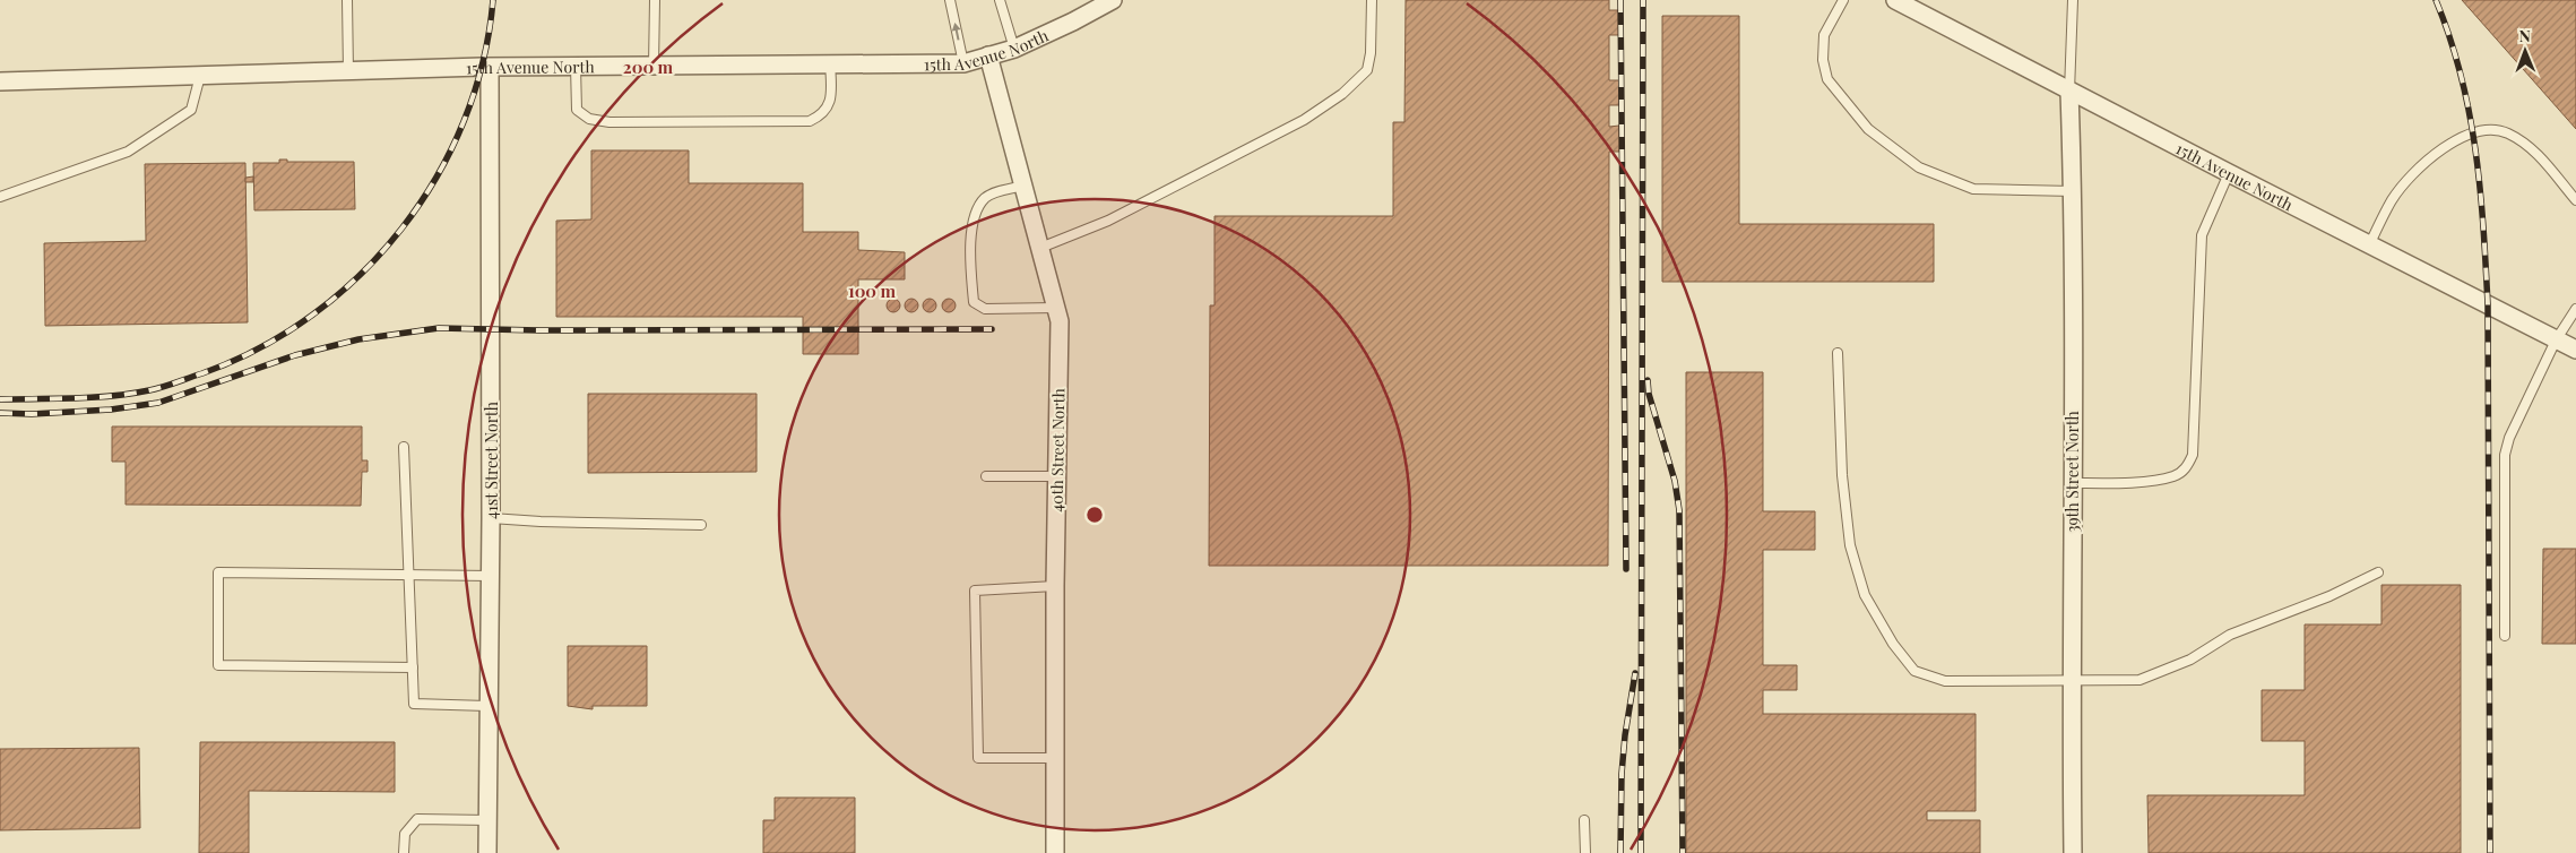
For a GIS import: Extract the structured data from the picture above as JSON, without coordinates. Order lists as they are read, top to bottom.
{
  "streets": {
    "street": [
      "15th Avenue North",
      "40th Street North",
      "41st Street North",
      "39th Street North"
    ]
  },
  "crossings": [
    ["15th Avenue North", "40th Street North"],
    ["15th Avenue North", "41st Street North"],
    ["15th Avenue North", "39th Street North"]
  ],
  "north": "top",
  "rings": ["200 m", "100 m"]
}
